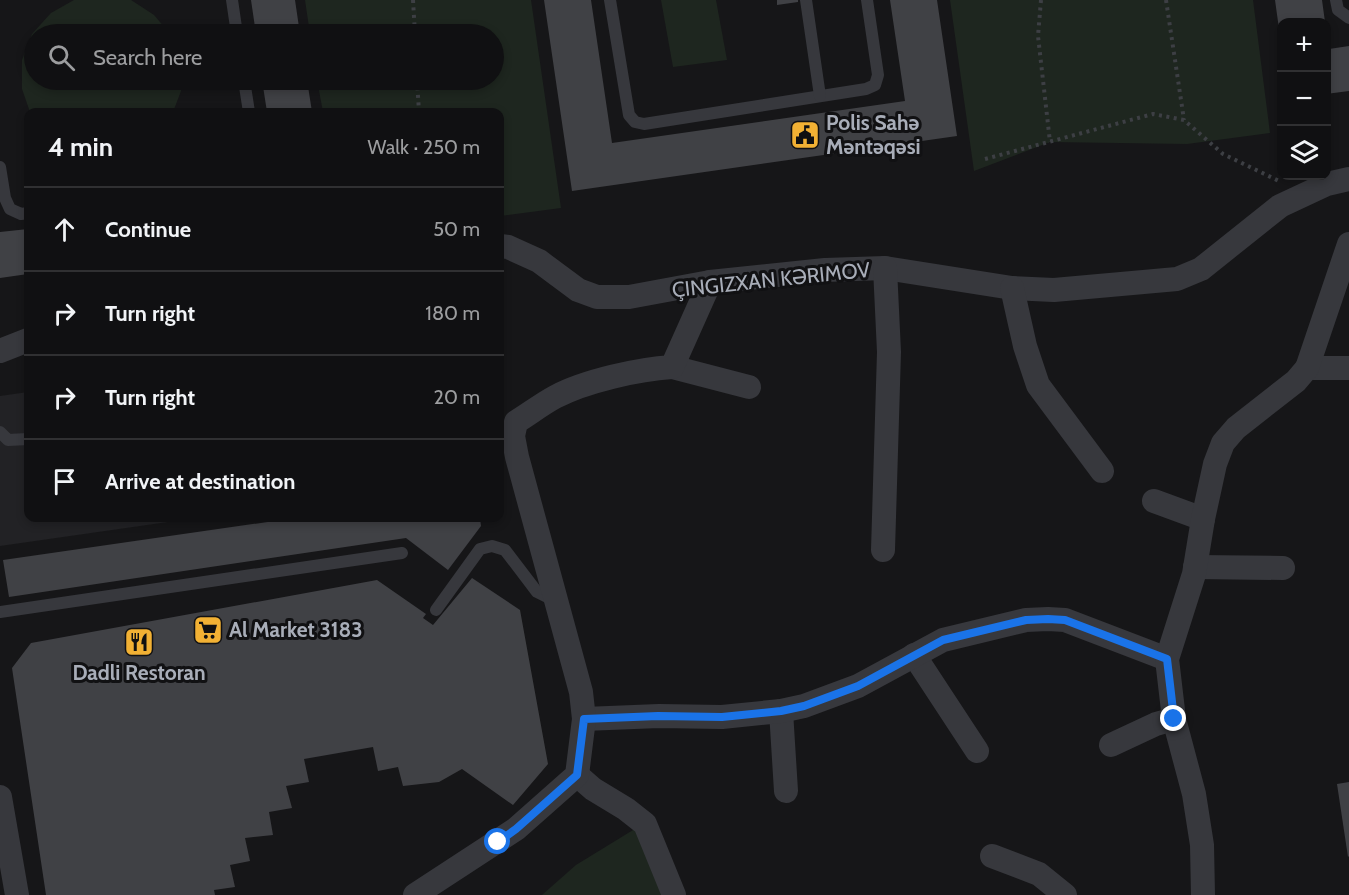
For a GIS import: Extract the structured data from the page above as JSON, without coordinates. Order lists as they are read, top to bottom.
{
  "streets": {
    "street": ["ÇINGIZXAN KƏRIMOV"]
  },
  "places": {
    "public building": ["Polis Sahə Məntəqəsi"],
    "supermarket": ["Al Market 3183"],
    "restaurant": ["Dadli Restoran"]
  },
  "page": {
    "map_buttons": ["+", "−"],
    "search": "Search here",
    "heading": ["4 min", "Walk · 250 m"],
    "list": [
      ["Continue", "50 m"],
      ["Turn right", "180 m"],
      ["Turn right", "20 m"],
      "Arrive at destination"
    ]
  }
}
